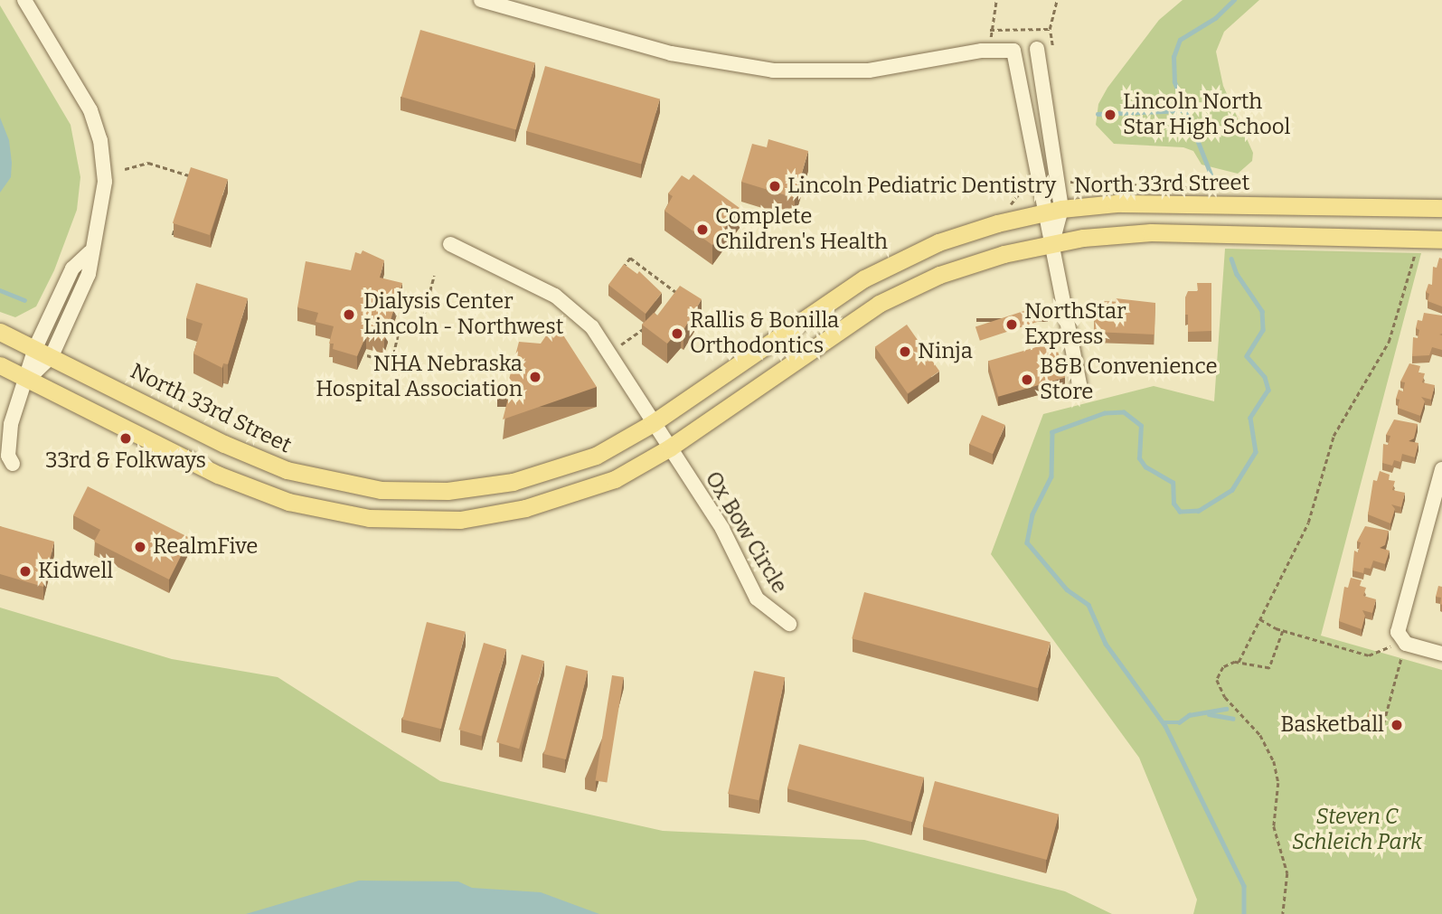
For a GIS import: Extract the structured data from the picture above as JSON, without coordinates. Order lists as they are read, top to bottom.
{
  "streets": {
    "main road": ["North 33rd Street"],
    "street": ["Ox Bow Circle"]
  },
  "crossings": [
    ["North 33rd Street", "Ox Bow Circle"]
  ],
  "parks": ["Steven C Schleich Park"],
  "places": [
    "Lincoln North Star High School",
    "Lincoln Pediatric Dentistry",
    "Complete Children's Health",
    "Dialysis Center Lincoln - Northwest",
    "NorthStar Express",
    "Rallis & Bonilla Orthodontics",
    "Ninja",
    "NHA Nebraska Hospital Association",
    "B&B Convenience Store",
    "33rd & Folkways",
    "RealmFive",
    "Kidwell",
    "Basketball"
  ]
}
